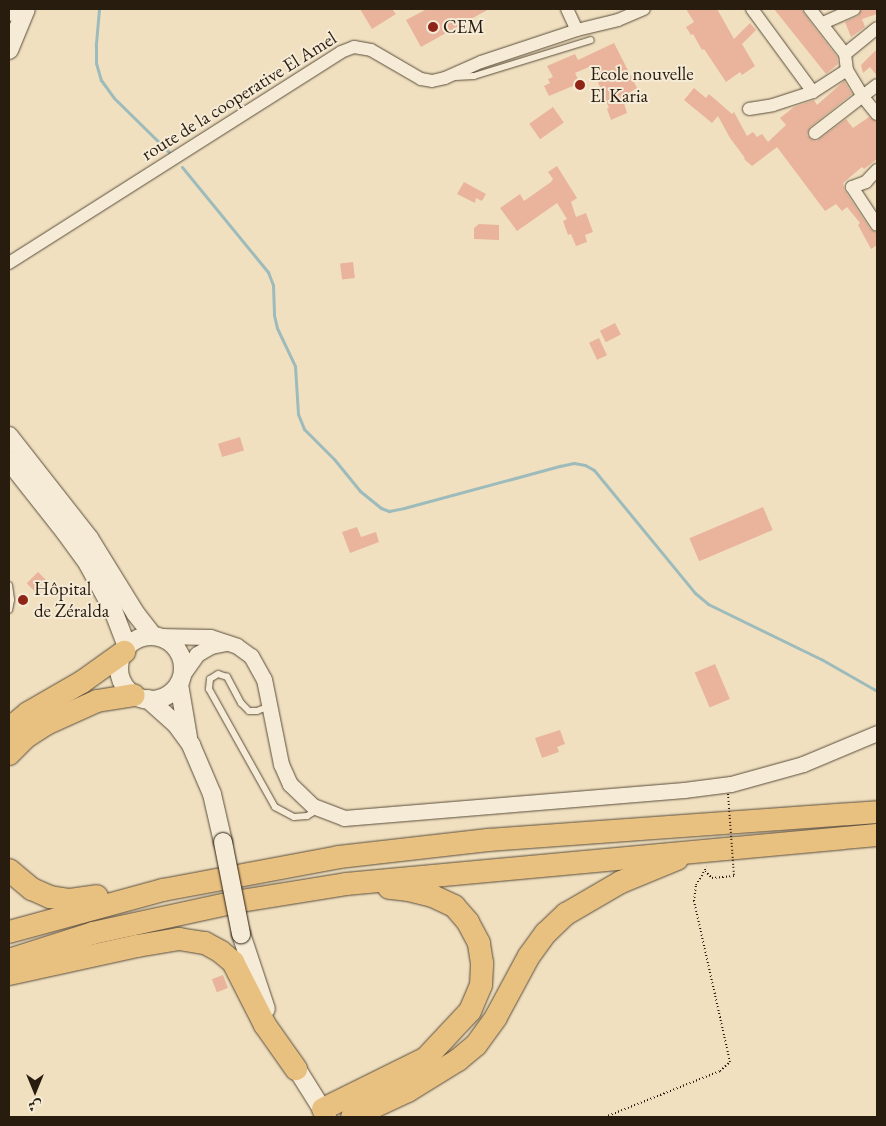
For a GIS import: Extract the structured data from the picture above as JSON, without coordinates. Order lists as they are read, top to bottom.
{
  "streets": {
    "street": ["route de la cooperative El Amel"]
  },
  "places": ["CEM", "Ecole nouvelle El Karia", "Hôpital de Zéralda"],
  "north": "bottom"
}
